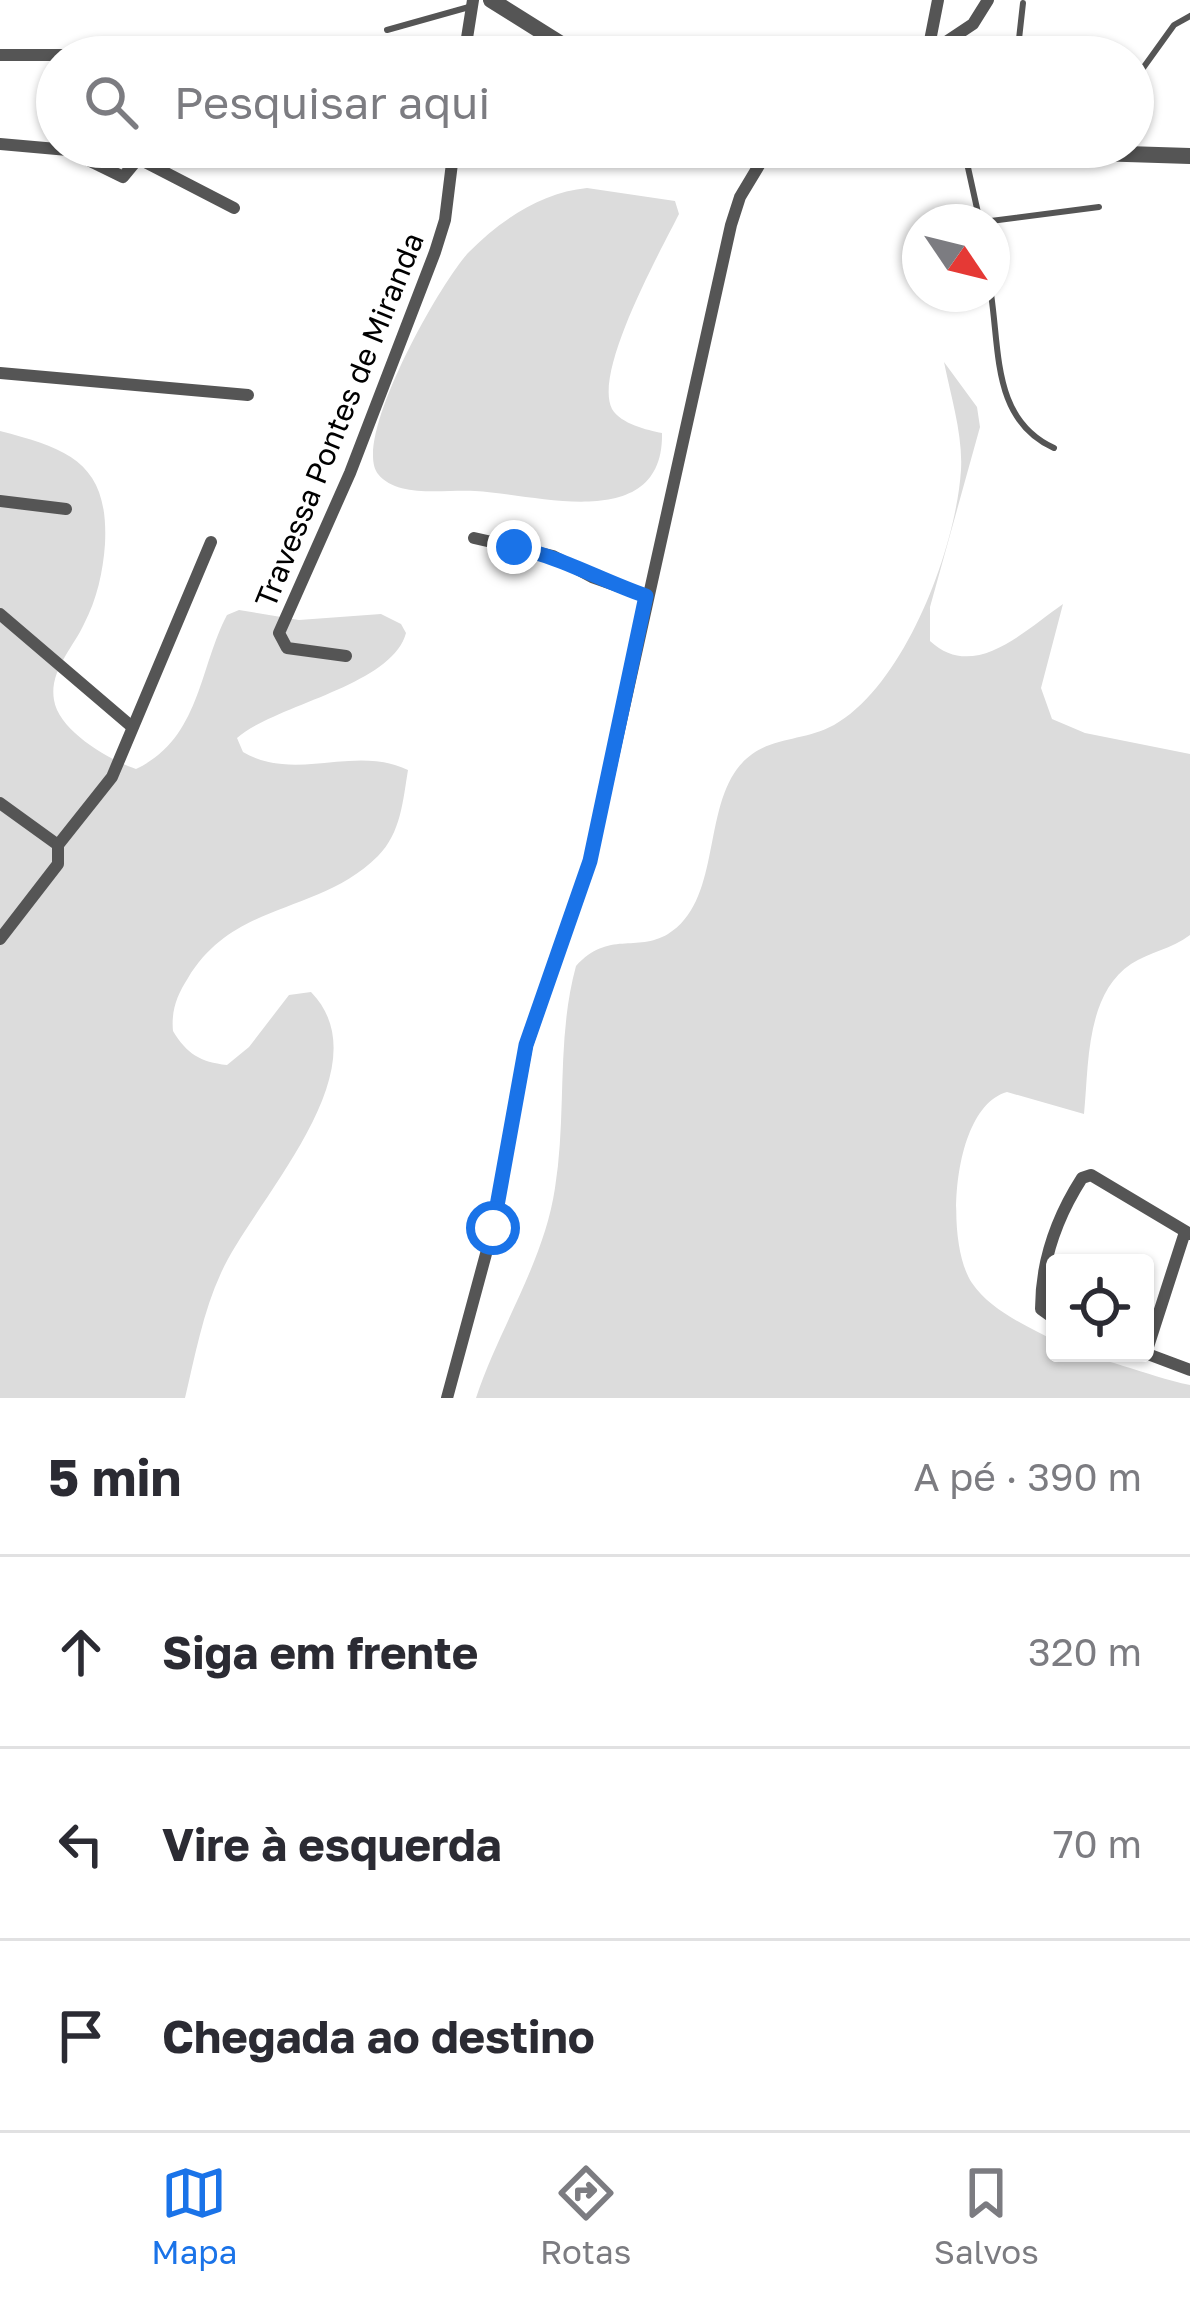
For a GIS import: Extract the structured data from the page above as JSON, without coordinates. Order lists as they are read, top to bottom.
{
  "streets": {
    "street": ["Travessa Pontes de Miranda"]
  },
  "north": "bottom right",
  "page": {
    "search": "Pesquisar aqui",
    "heading": ["5 min", "A pé · 390 m"],
    "list": [
      ["Siga em frente", "320 m"],
      ["Vire à esquerda", "70 m"],
      "Chegada ao destino"
    ],
    "nav": ["Mapa", "Rotas", "Salvos"]
  }
}
